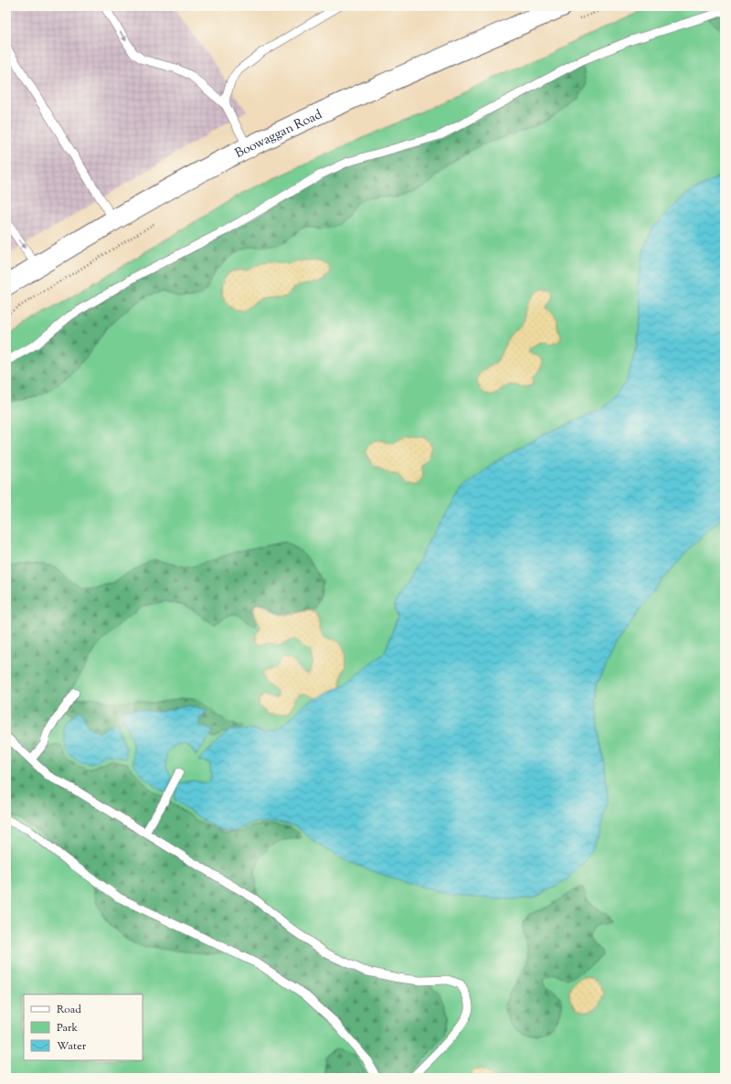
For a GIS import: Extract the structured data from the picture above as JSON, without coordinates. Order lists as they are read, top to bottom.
{
  "streets": {
    "main road": ["Boowaggan Road"]
  },
  "legend": ["Road", "Park", "Water"]
}
